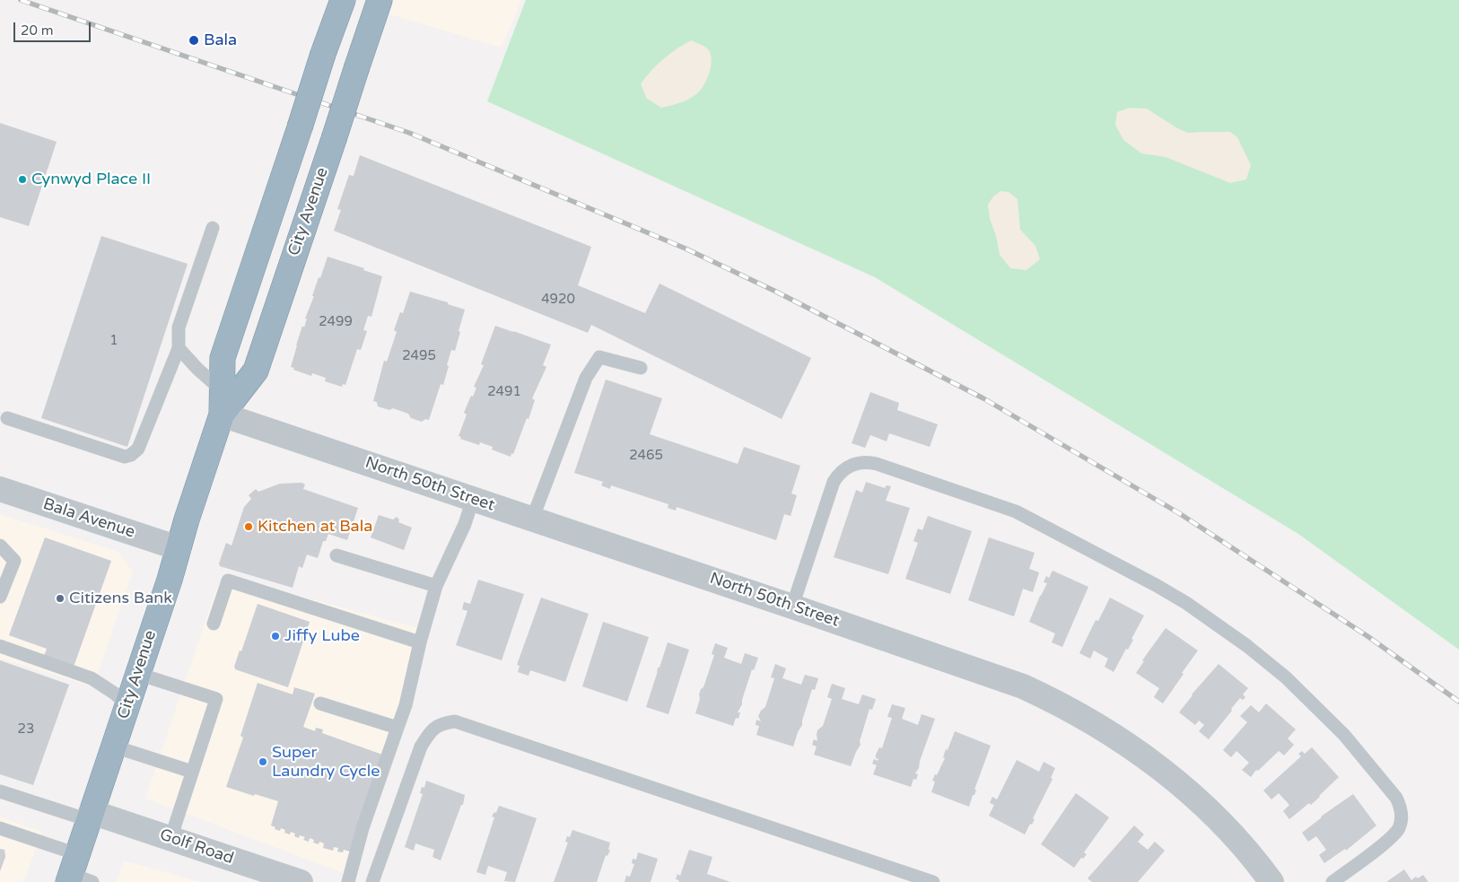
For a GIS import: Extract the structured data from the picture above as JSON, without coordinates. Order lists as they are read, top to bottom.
{
  "streets": {
    "highway": ["City Avenue"],
    "street": ["North 50th Street", "Bala Avenue", "Golf Road"]
  },
  "crossings": [
    ["City Avenue", "North 50th Street"],
    ["City Avenue", "Bala Avenue"],
    ["City Avenue", "Golf Road"]
  ],
  "places": [
    "Bala",
    "Cynwyd Place II",
    "Kitchen at Bala",
    "Citizens Bank",
    "Jiffy Lube",
    "Super Laundry Cycle"
  ],
  "house_numbers": [
    "4920",
    "2499",
    "1",
    "2495",
    "2491",
    "2465",
    "23"
  ],
  "scale_bar": "20 m"
}
